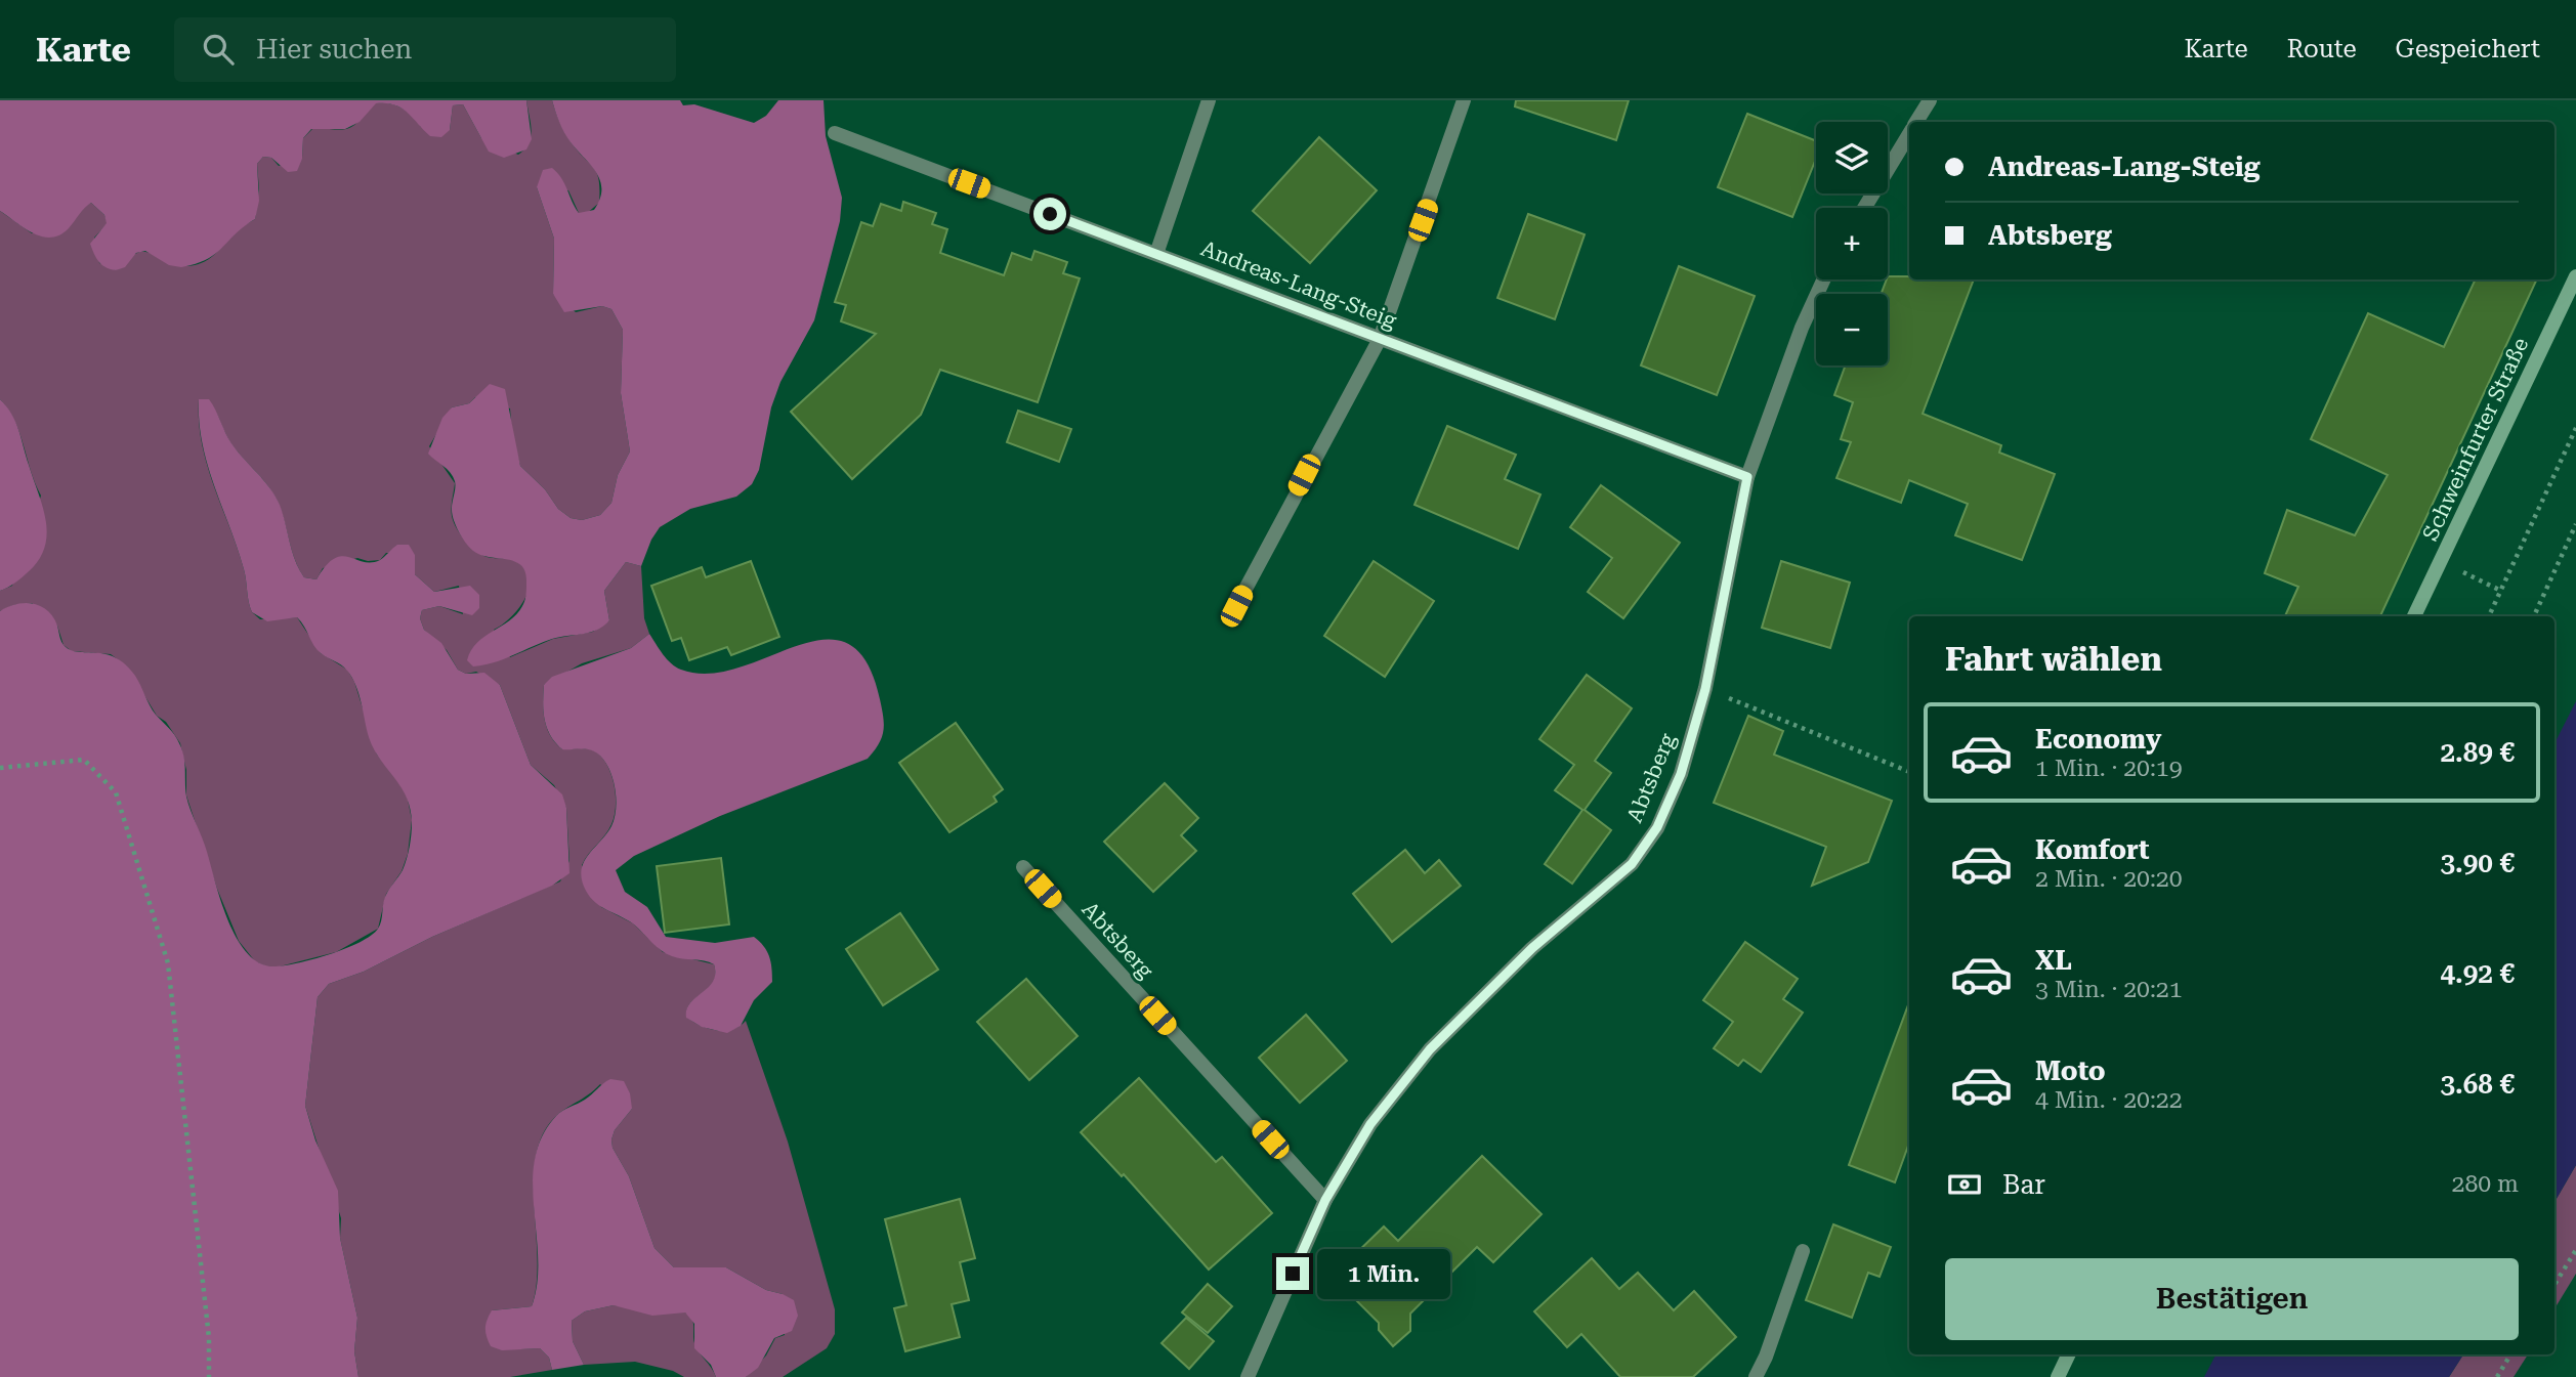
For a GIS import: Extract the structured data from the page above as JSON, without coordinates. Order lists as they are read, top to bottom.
{
  "streets": {
    "street": ["Andreas-Lang-Steig", "Schweinfurter Straße", "Abtsberg"]
  },
  "crossings": [
    ["Andreas-Lang-Steig", "Abtsberg"]
  ],
  "page": {
    "header": "Karte",
    "search": "Hier suchen",
    "nav": ["Karte", "Route", "Gespeichert"],
    "map_buttons": ["+", "−"],
    "banner": ["Andreas-Lang-Steig", "Abtsberg"],
    "heading": "Fahrt wählen",
    "list": [
      {
        "name": "Economy",
        "note": "1 Min. · 20:19",
        "value": "2.89 €"
      },
      {
        "name": "Komfort",
        "note": "2 Min. · 20:20",
        "value": "3.90 €"
      },
      {
        "name": "XL",
        "note": "3 Min. · 20:21",
        "value": "4.92 €"
      },
      {
        "name": "Moto",
        "note": "4 Min. · 20:22",
        "value": "3.68 €"
      }
    ],
    "pay": ["Bar", "280 m"],
    "buttons": "Bestätigen",
    "bubble": "1 Min."
  }
}
